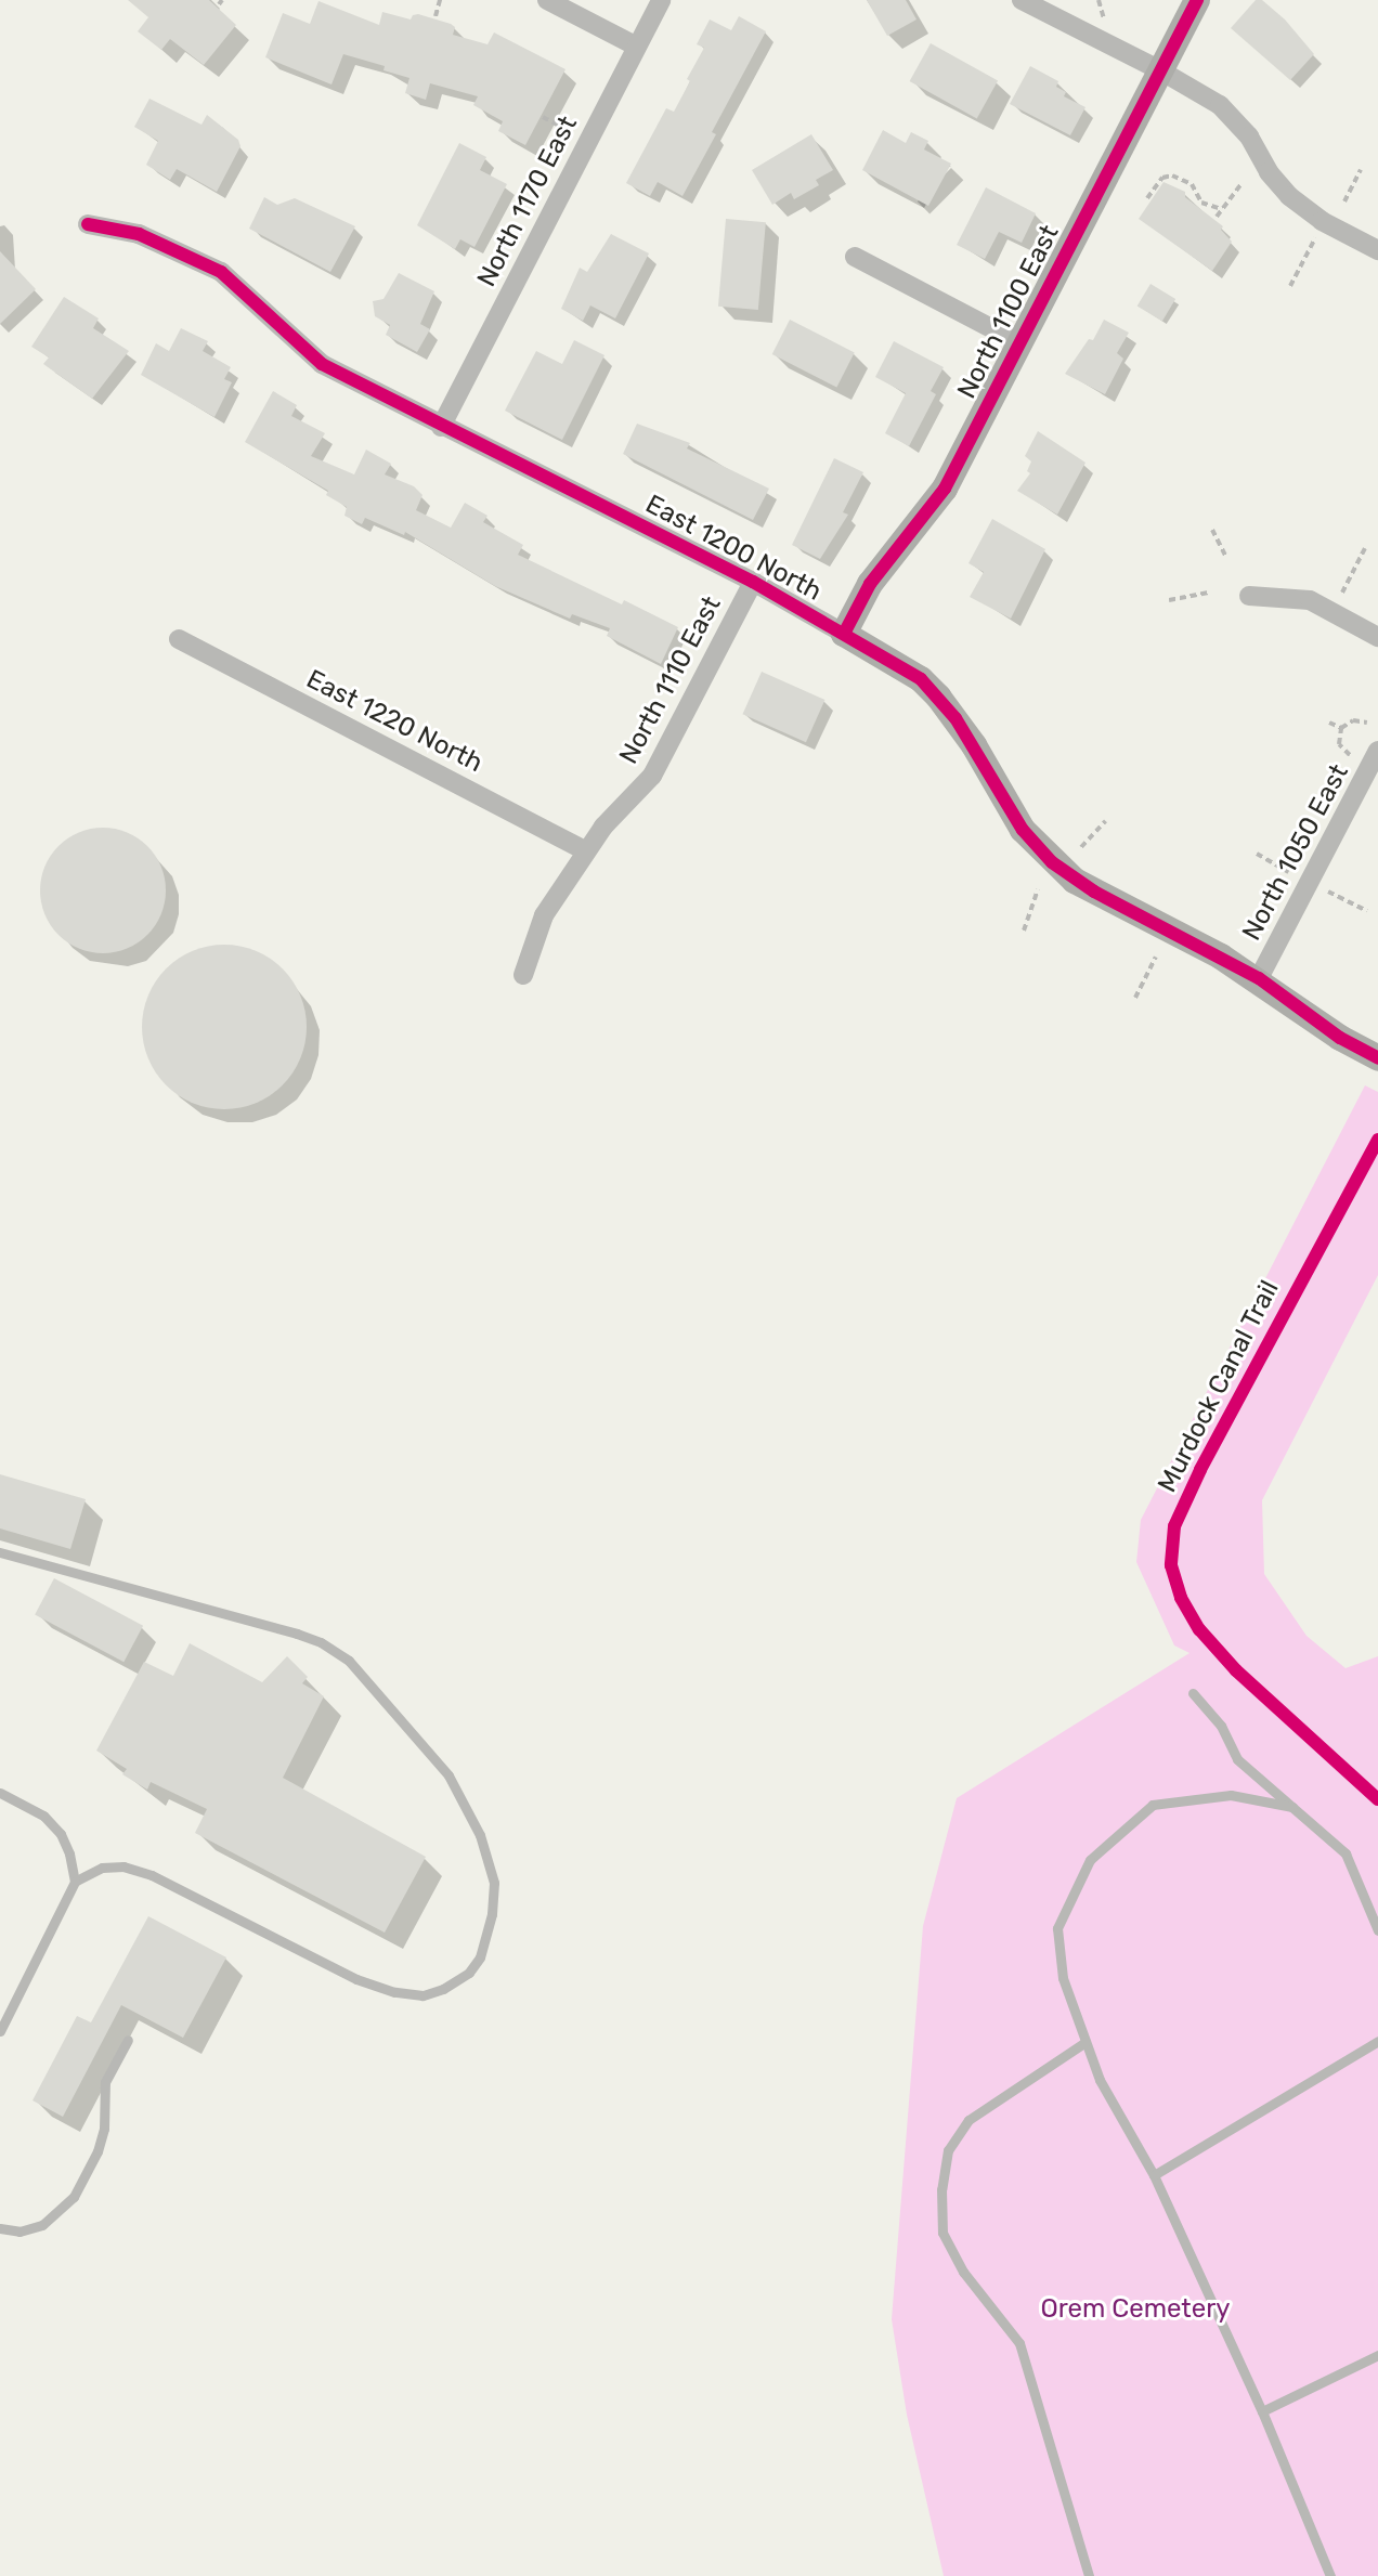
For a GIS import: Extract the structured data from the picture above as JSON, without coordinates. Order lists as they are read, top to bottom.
{
  "streets": {
    "street": [
      "North 1170 East",
      "North 1100 East",
      "East 1200 North",
      "North 1110 East",
      "East 1220 North",
      "North 1050 East"
    ],
    "cycle path": ["Murdock Canal Trail"]
  },
  "crossings": [
    ["North 1170 East", "East 1200 North"],
    ["North 1100 East", "East 1200 North"],
    ["East 1200 North", "North 1110 East"],
    ["East 1200 North", "North 1050 East"],
    ["North 1110 East", "East 1220 North"]
  ],
  "parks": ["Orem Cemetery"]
}
